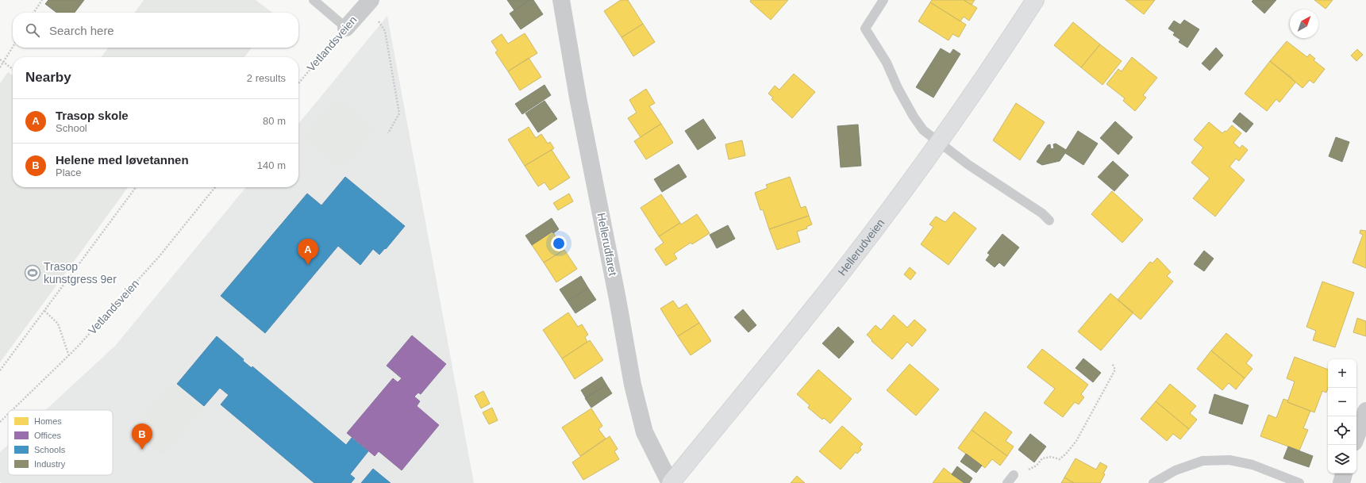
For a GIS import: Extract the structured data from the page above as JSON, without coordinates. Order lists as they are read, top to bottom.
{
  "streets": {
    "main road": ["Hellerudveien"],
    "street": ["Vetlandsveien", "Hellerudfaret"]
  },
  "crossings": [
    ["Hellerudfaret", "Hellerudveien"]
  ],
  "places": {
    "sports": ["Trasop kunstgress 9er"]
  },
  "legend": [
    "Homes",
    "Offices",
    "Schools",
    "Industry"
  ],
  "north": "top right",
  "page": {
    "search": "Search here",
    "heading": ["Nearby", "2 results"],
    "list": [
      {
        "mark": "A",
        "name": "Trasop skole",
        "note": "School",
        "value": "80 m"
      },
      {
        "mark": "B",
        "name": "Helene med løvetannen",
        "note": "Place",
        "value": "140 m"
      }
    ],
    "pins": ["A", "B"],
    "map_buttons": ["+", "−"]
  }
}
